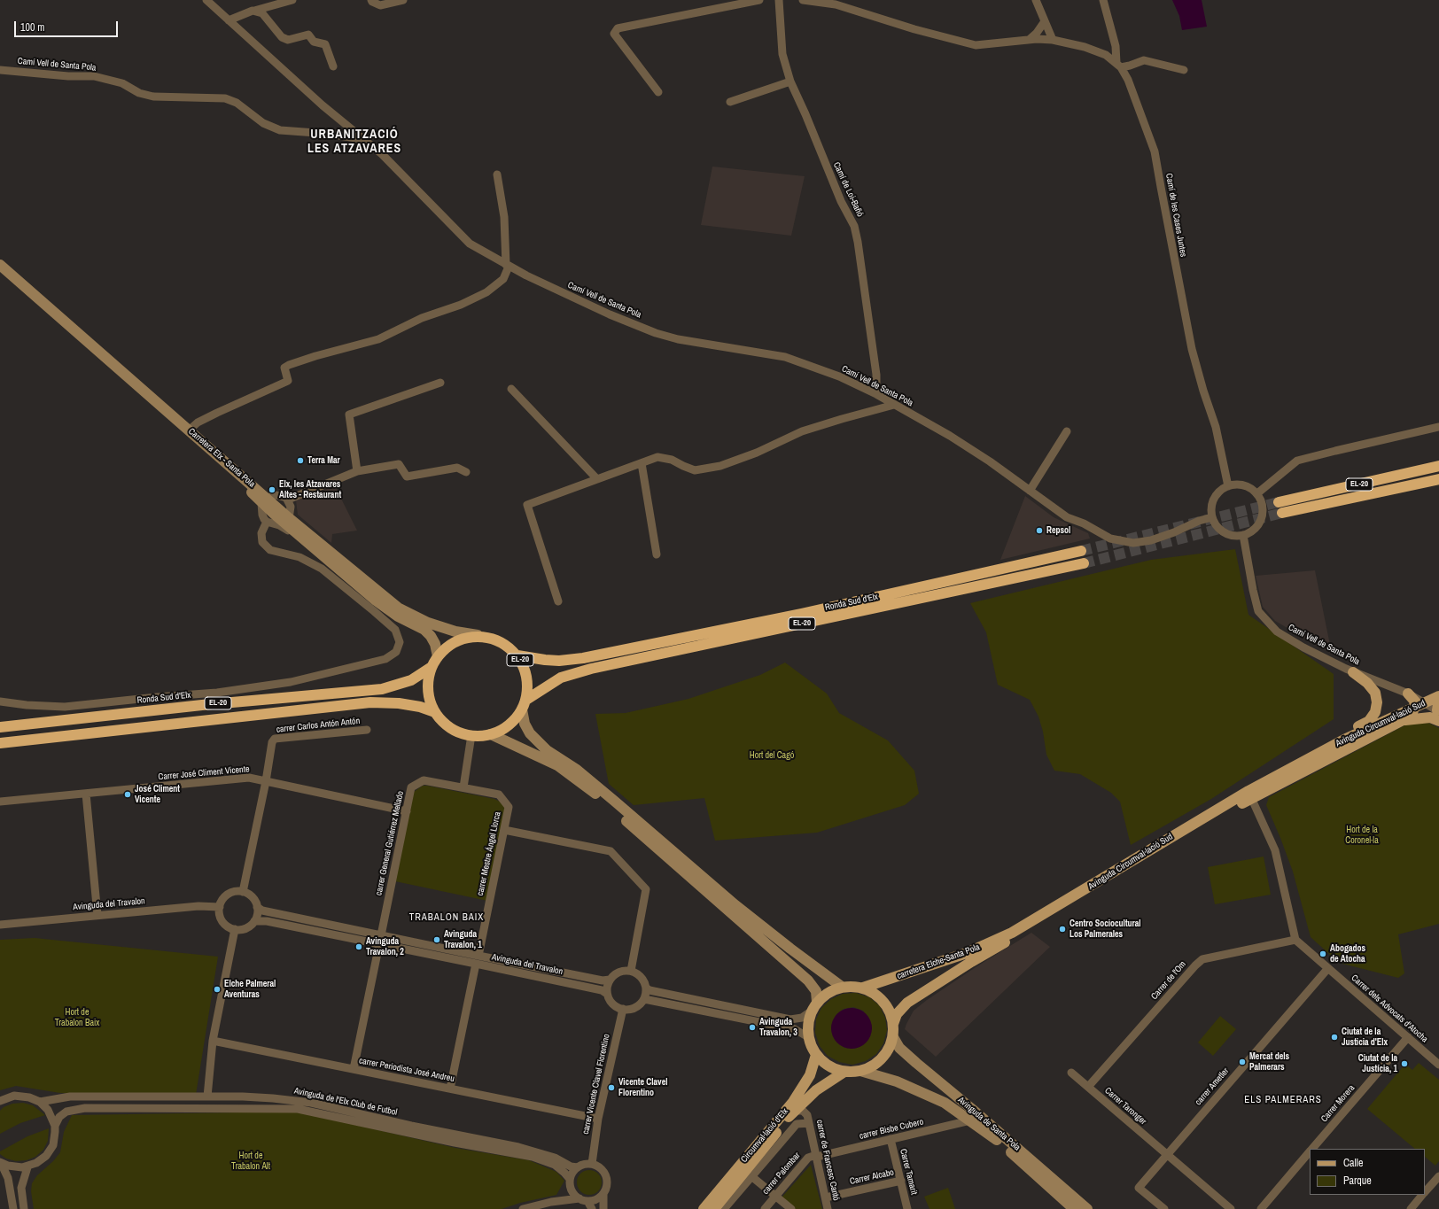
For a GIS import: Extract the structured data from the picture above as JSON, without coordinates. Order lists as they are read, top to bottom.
{
  "streets": {
    "highway": ["EL-20", "Ronda Sud d'Elx"],
    "main road": [
      "Carretera Elx - Santa Pola",
      "Avinguda Circumval·lació Sud",
      "carretera Elche-Santa Pola",
      "Avinguda de Santa Pola",
      "Circumval·lació d'Elx"
    ],
    "street": [
      "Camí Vell de Santa Pola",
      "Camí de Loi-Bañó",
      "Camí de les Cases Juntes",
      "carrer Carlos Antón Antón",
      "Carrer José Climent Vicente",
      "carrer General Gutiérrez Mellado",
      "carrer Mestre Ángel Llorca",
      "Avinguda del Travalon",
      "Carrer de l'Om",
      "Carrer dels Advocats d'Atocha",
      "carrer Periodista José Andreu",
      "carrer Vicente Clavel Florentino",
      "carrer Ametler",
      "Avinguda de l'Elx Club de Futbol",
      "Carrer Morera",
      "Carrer Taronger",
      "carrer Bisbe Cubero",
      "carrer de Francesc Cantó",
      "Carrer Tamarit",
      "carrer Palombar",
      "Carrer Alcabo"
    ]
  },
  "crossings": [
    ["Camí Vell de Santa Pola", "Camí de Loi-Bañó"],
    ["Camí Vell de Santa Pola", "Camí de les Cases Juntes"],
    ["Camí Vell de Santa Pola", "Avinguda Circumval·lació Sud"],
    ["Carretera Elx - Santa Pola", "EL-20"],
    ["Carretera Elx - Santa Pola", "Ronda Sud d'Elx"],
    ["EL-20", "Ronda Sud d'Elx"],
    ["Avinguda Circumval·lació Sud", "carretera Elche-Santa Pola"],
    ["carrer Carlos Antón Antón", "Carrer José Climent Vicente"],
    ["Carrer José Climent Vicente", "carrer General Gutiérrez Mellado"],
    ["carrer General Gutiérrez Mellado", "carrer Mestre Ángel Llorca"],
    ["carrer General Gutiérrez Mellado", "Avinguda del Travalon"],
    ["carrer Mestre Ángel Llorca", "Avinguda del Travalon"],
    ["Avinguda del Travalon", "carrer Vicente Clavel Florentino"],
    ["carretera Elche-Santa Pola", "Avinguda de Santa Pola"],
    ["carretera Elche-Santa Pola", "Circumval·lació d'Elx"],
    ["Carrer de l'Om", "Carrer dels Advocats d'Atocha"],
    ["Carrer de l'Om", "Carrer Taronger"],
    ["Carrer dels Advocats d'Atocha", "carrer Ametler"],
    ["Carrer dels Advocats d'Atocha", "Carrer Morera"],
    ["carrer Periodista José Andreu", "carrer Vicente Clavel Florentino"],
    ["carrer Vicente Clavel Florentino", "Avinguda de l'Elx Club de Futbol"],
    ["carrer Ametler", "Carrer Taronger"],
    ["Avinguda de Santa Pola", "carrer Bisbe Cubero"],
    ["Avinguda de Santa Pola", "Circumval·lació d'Elx"],
    ["carrer Bisbe Cubero", "carrer de Francesc Cantó"],
    ["carrer Bisbe Cubero", "Carrer Tamarit"],
    ["carrer Bisbe Cubero", "carrer Palombar"],
    ["Circumval·lació d'Elx", "carrer de Francesc Cantó"],
    ["carrer de Francesc Cantó", "carrer Palombar"],
    ["carrer de Francesc Cantó", "Carrer Alcabo"],
    ["Carrer Tamarit", "Carrer Alcabo"]
  ],
  "districts": ["URBANITZACIÓ LES ATZAVARES", "TRABALON BAIX", "ELS PALMERARS"],
  "parks": [
    "Hort del Cagó",
    "Hort de la Coronel·la",
    "Hort de Trabalon Baix",
    "Hort de Trabalon Alt"
  ],
  "places": [
    "Terra Mar",
    "Elx, les Atzavares Altes - Restaurant",
    "Repsol",
    "José Climent Vicente",
    "Centro Sociocultural Los Palmerales",
    "Avinguda Travalon, 1",
    "Avinguda Travalon, 2",
    "Abogados de Atocha",
    "Elche Palmeral Aventuras",
    "Avinguda Travalon, 3",
    "Ciutat de la Justicia d'Elx",
    "Mercat dels Palmerars",
    "Ciutat de la Justícia, 1",
    "Vicente Clavel Florentino"
  ],
  "legend": ["Calle", "Parque"],
  "scale_bar": "100 m"
}
